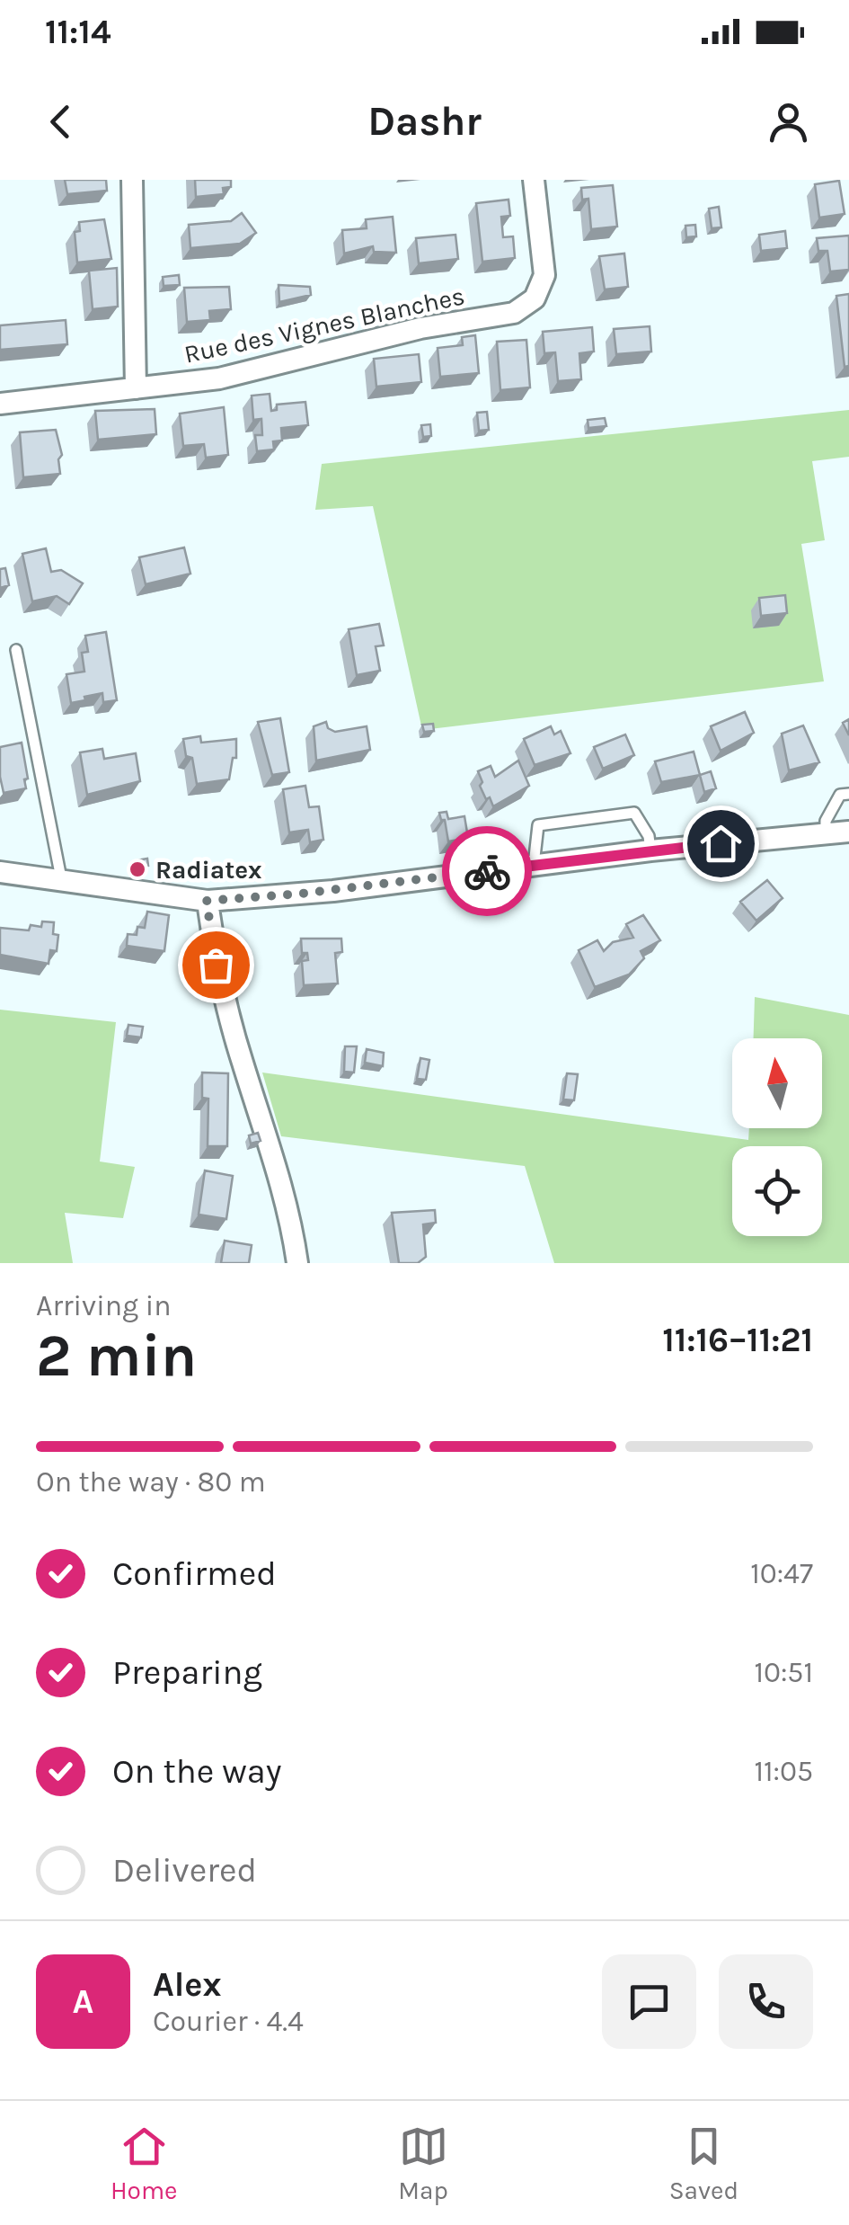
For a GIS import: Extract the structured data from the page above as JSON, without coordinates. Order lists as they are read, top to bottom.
{
  "streets": {
    "street": ["Rue des Vignes Blanches"]
  },
  "places": ["Radiatex"],
  "north": "top",
  "page": {
    "status": "11:14",
    "header": "Dashr",
    "heading": ["2 min", "Arriving in", "11:16–11:21"],
    "panel": ["Alex", "Courier · 4.4"],
    "bar": "On the way · 80 m",
    "list": [
      ["Confirmed", "10:47"],
      ["Preparing", "10:51"],
      ["On the way", "11:05"],
      "Delivered"
    ],
    "round": "A",
    "tabs": ["Home", "Map", "Saved"]
  }
}
